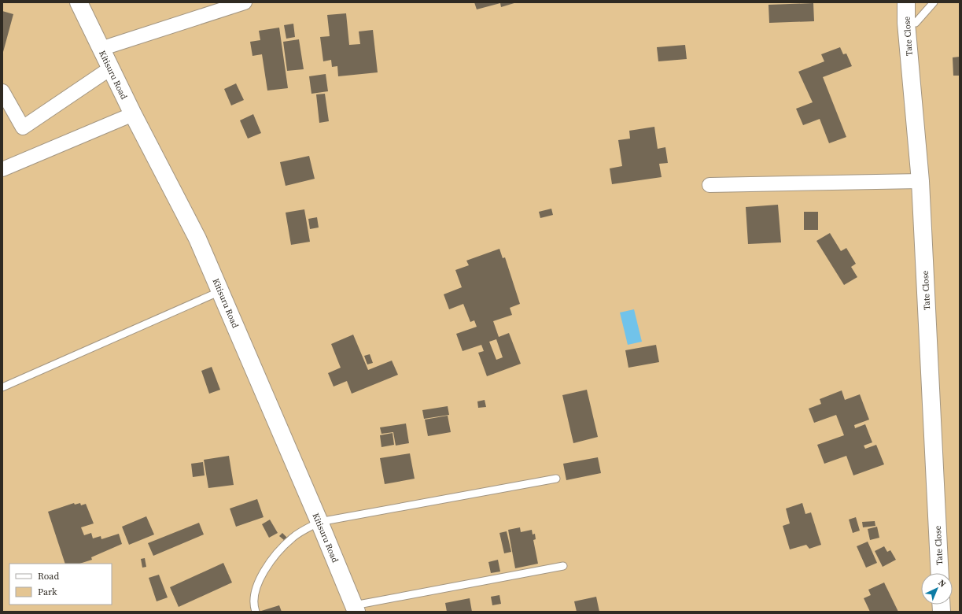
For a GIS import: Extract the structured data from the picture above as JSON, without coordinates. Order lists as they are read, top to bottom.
{
  "streets": {
    "street": ["Tate Close", "Kitisuru Road"]
  },
  "legend": ["Road", "Park"],
  "north": "top right"
}
